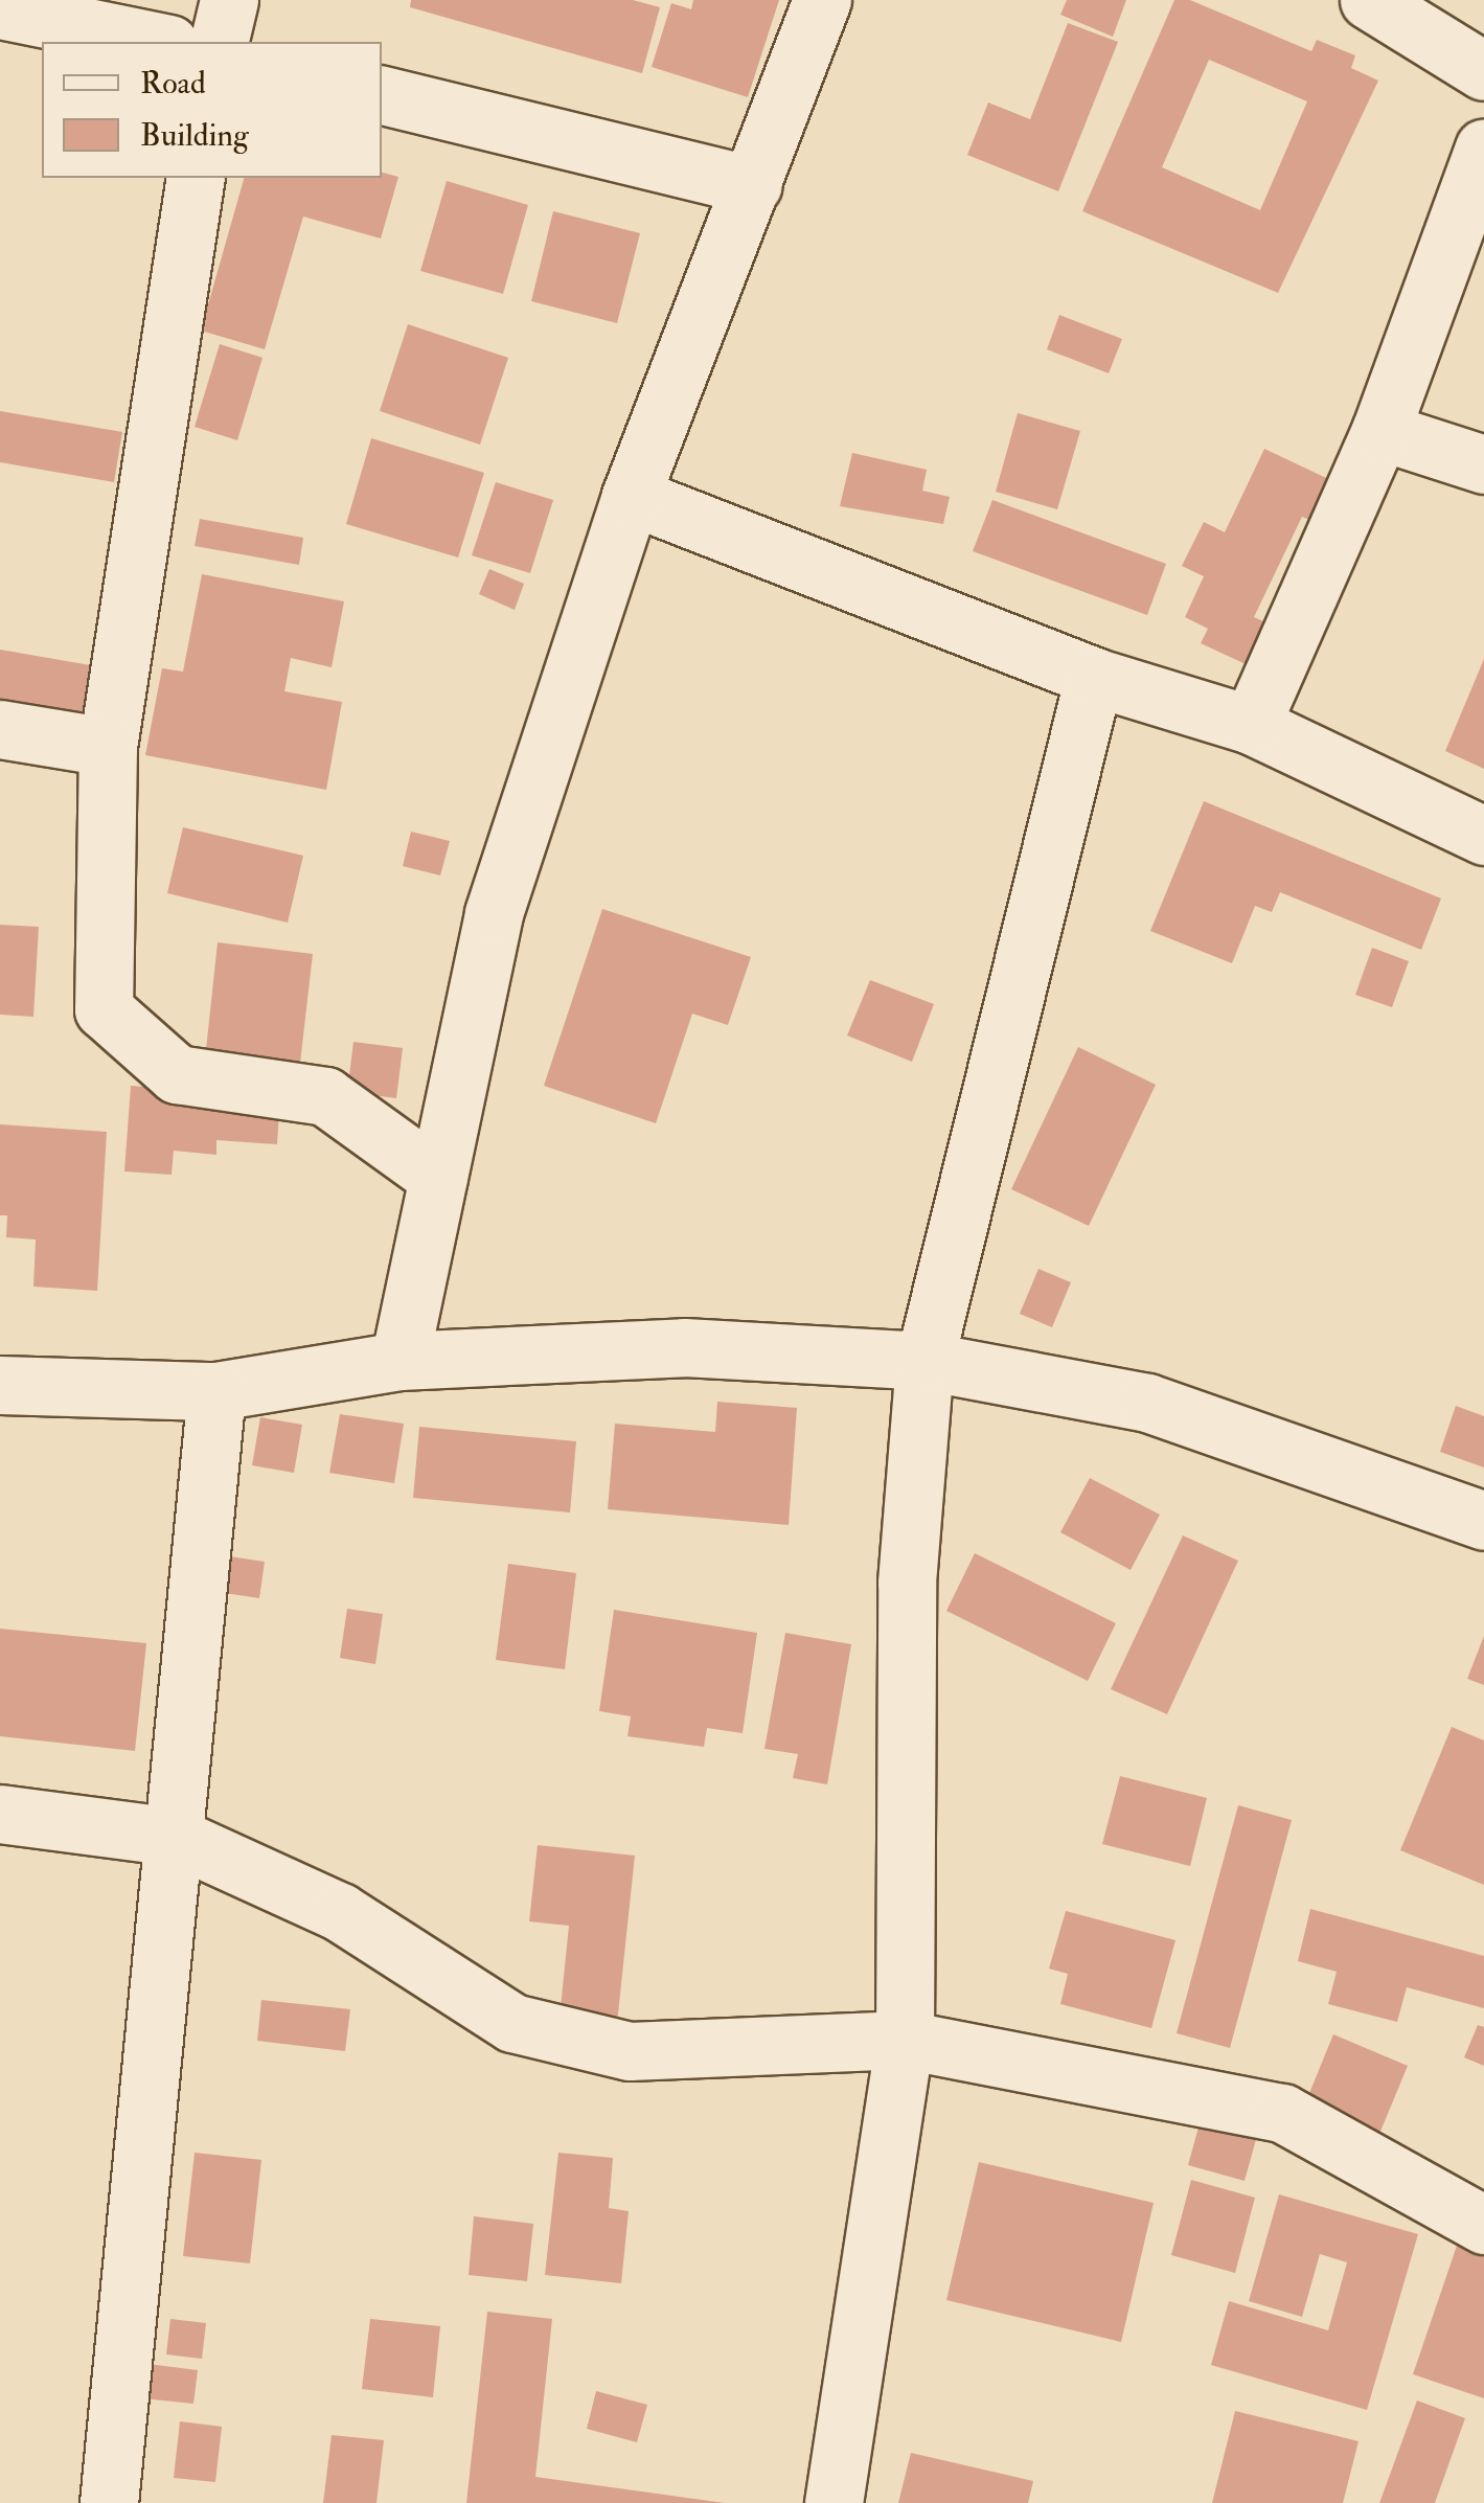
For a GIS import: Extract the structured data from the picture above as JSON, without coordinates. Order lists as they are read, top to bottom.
{
  "legend": ["Road", "Building"]
}
